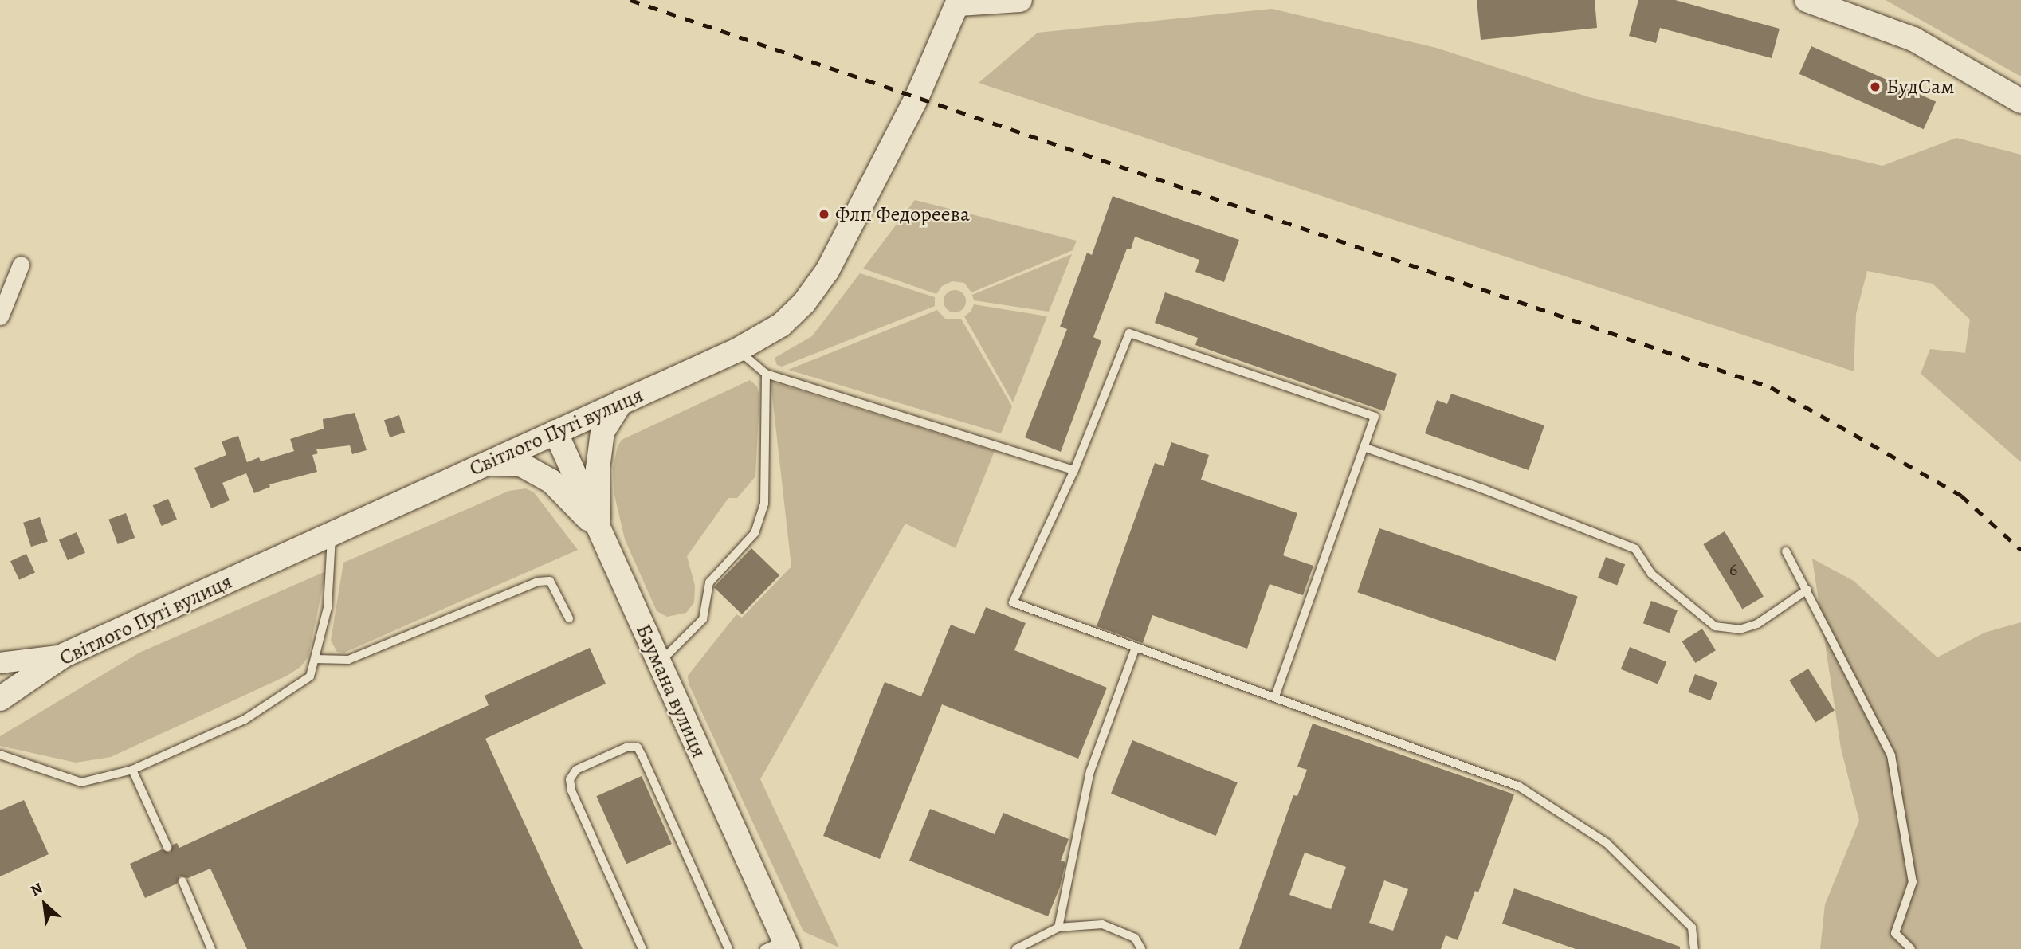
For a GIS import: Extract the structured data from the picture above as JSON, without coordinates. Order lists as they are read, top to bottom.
{
  "streets": {
    "main road": ["Світлого Путі вулиця", "Баумана вулиця"]
  },
  "crossings": [
    ["Світлого Путі вулиця", "Баумана вулиця"]
  ],
  "places": ["БудСам", "Флп Федореева"],
  "house_numbers": ["6"],
  "north": "top left"
}
